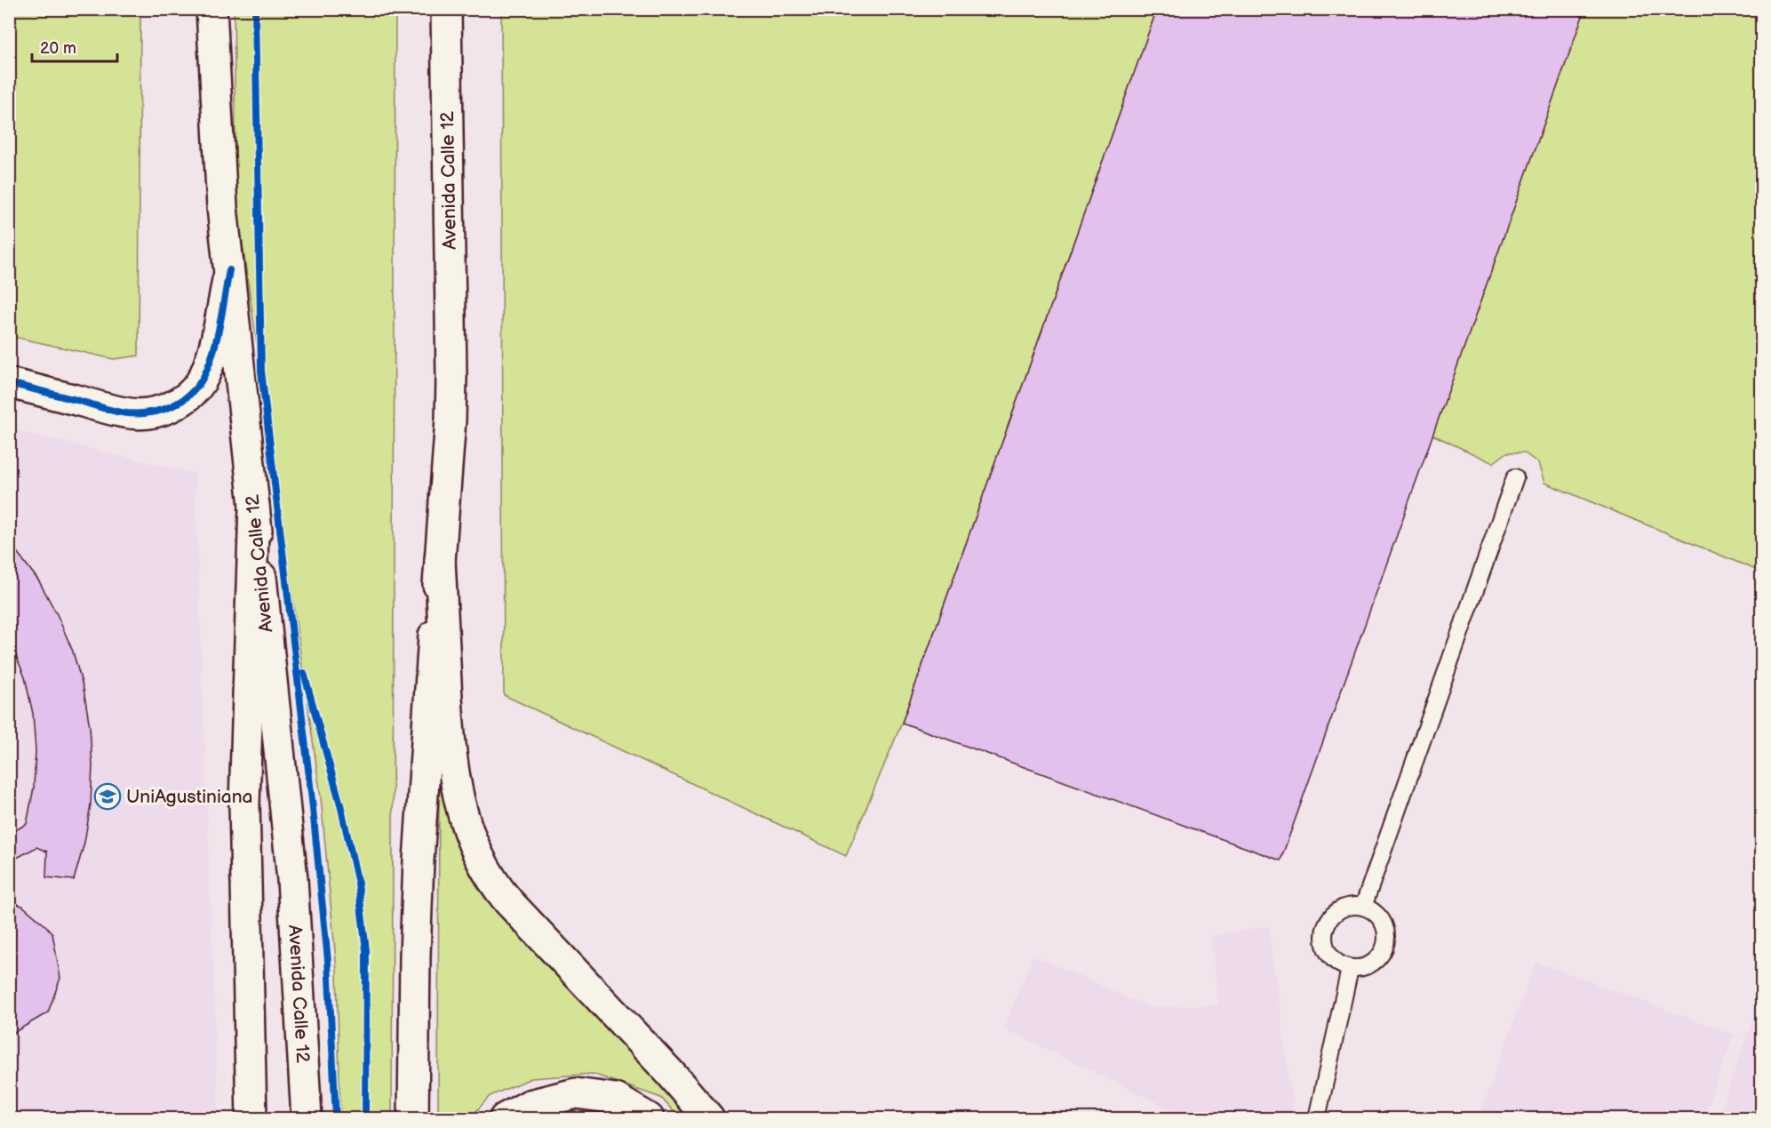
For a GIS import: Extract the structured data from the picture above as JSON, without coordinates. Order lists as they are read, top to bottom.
{
  "streets": {
    "main road": ["Avenida Calle 12"]
  },
  "places": {
    "school or university": ["UniAgustiniana"]
  },
  "scale_bar": "20 m"
}
